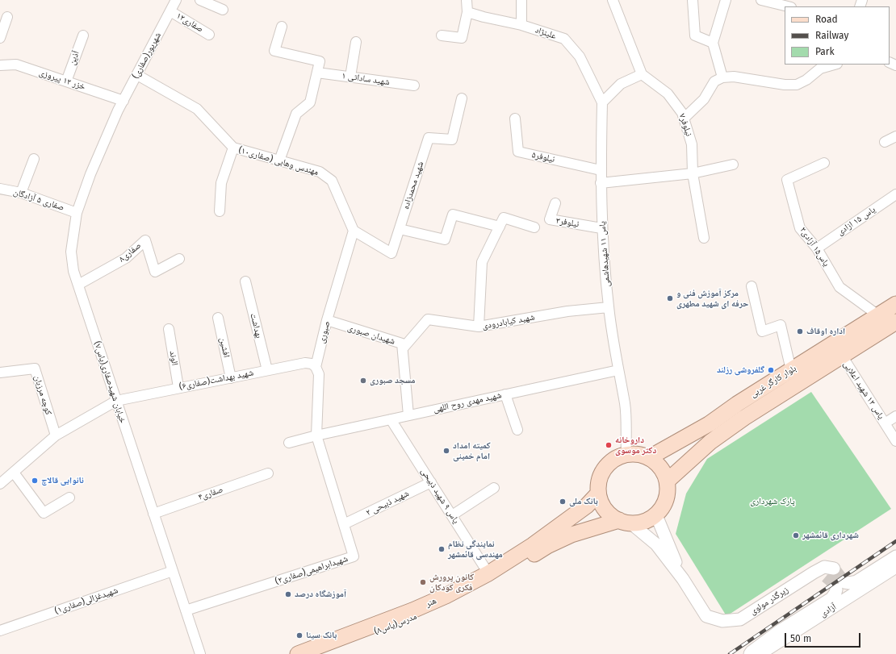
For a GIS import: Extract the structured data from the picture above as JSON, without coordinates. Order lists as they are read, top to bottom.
{
  "streets": {
    "main road": ["بلوار کارگر غربی", "هنر", "مدرس(یاس۸)"],
    "street": [
      "صفاری۱۲",
      "علینژاد",
      "شهریور(صفاری)",
      "آذین",
      "شهید ساداتی ۱",
      "خزر ۱۲ پیروزی",
      "نیلوفر۷",
      "نیلوفر۵",
      "مهندس وهابی (صفاری۱۰)",
      "شهید محمدزاده",
      "صفاری ۵ آزادگان",
      "یاس ۱۵ ازادی",
      "نیلوفر۳",
      "یاس۱۵ آزادی۲",
      "صفاری۸",
      "یاس ۱۱ شهیدهاشمی",
      "شهید کیابادرودی",
      "بهداشت",
      "صبوری",
      "شهیدان صبوری",
      "افشین",
      "الوند",
      "شهید بهداشت(صفاری۶)",
      "خیابان شهیدصفاری(یاس۷)",
      "یاس ۱۲ شهید اعلایی",
      "کوچه مرزبان",
      "شهید مهدی روح اللهی",
      "صفاری۴",
      "یاس ۹ شهید ذبیحی",
      "شهید ذبیحی ۲",
      "شهیدابراهیمی(صفاری۲)",
      "شهیدغزالی(صفاری۱)",
      "زیرگذر مولوی",
      "آزادی"
    ]
  },
  "crossings": [
    ["صفاری۱۲", "شهریور(صفاری)"],
    ["علینژاد", "یاس ۱۱ شهیدهاشمی"],
    ["شهریور(صفاری)", "خزر ۱۲ پیروزی"],
    ["شهریور(صفاری)", "مهندس وهابی (صفاری۱۰)"],
    ["شهریور(صفاری)", "خیابان شهیدصفاری(یاس۷)"],
    ["آذین", "خزر ۱۲ پیروزی"],
    ["نیلوفر۵", "یاس ۱۱ شهیدهاشمی"],
    ["مهندس وهابی (صفاری۱۰)", "شهید محمدزاده"],
    ["مهندس وهابی (صفاری۱۰)", "صبوری"],
    ["شهید محمدزاده", "صبوری"],
    ["صفاری ۵ آزادگان", "خیابان شهیدصفاری(یاس۷)"],
    ["یاس ۱۵ ازادی", "یاس۱۵ آزادی۲"],
    ["نیلوفر۳", "یاس ۱۱ شهیدهاشمی"],
    ["یاس۱۵ آزادی۲", "بلوار کارگر غربی"],
    ["صفاری۸", "خیابان شهیدصفاری(یاس۷)"],
    ["یاس ۱۱ شهیدهاشمی", "شهید کیابادرودی"],
    ["یاس ۱۱ شهیدهاشمی", "بلوار کارگر غربی"],
    ["یاس ۱۱ شهیدهاشمی", "شهید مهدی روح اللهی"],
    ["یاس ۱۱ شهیدهاشمی", "هنر"],
    ["یاس ۱۱ شهیدهاشمی", "مدرس(یاس۸)"],
    ["شهید کیابادرودی", "شهیدان صبوری"],
    ["بهداشت", "شهید بهداشت(صفاری۶)"],
    ["صبوری", "شهیدان صبوری"],
    ["صبوری", "شهید بهداشت(صفاری۶)"],
    ["صبوری", "شهید مهدی روح اللهی"],
    ["صبوری", "شهیدابراهیمی(صفاری۲)"],
    ["شهیدان صبوری", "شهید مهدی روح اللهی"],
    ["افشین", "شهید بهداشت(صفاری۶)"],
    ["الوند", "شهید بهداشت(صفاری۶)"],
    ["شهید بهداشت(صفاری۶)", "خیابان شهیدصفاری(یاس۷)"],
    ["شهید بهداشت(صفاری۶)", "کوچه مرزبان"],
    ["بلوار کارگر غربی", "یاس ۱۲ شهید اعلایی"],
    ["بلوار کارگر غربی", "هنر"],
    ["بلوار کارگر غربی", "مدرس(یاس۸)"],
    ["خیابان شهیدصفاری(یاس۷)", "صفاری۴"],
    ["خیابان شهیدصفاری(یاس۷)", "شهیدابراهیمی(صفاری۲)"],
    ["خیابان شهیدصفاری(یاس۷)", "شهیدغزالی(صفاری۱)"],
    ["شهید مهدی روح اللهی", "یاس ۹ شهید ذبیحی"],
    ["شهید مهدی روح اللهی", "شهیدابراهیمی(صفاری۲)"],
    ["یاس ۹ شهید ذبیحی", "شهید ذبیحی ۲"],
    ["یاس ۹ شهید ذبیحی", "هنر"],
    ["شهید ذبیحی ۲", "شهیدابراهیمی(صفاری۲)"],
    ["هنر", "مدرس(یاس۸)"]
  ],
  "parks": ["پارک شهرداری"],
  "places": [
    "مرکز آموزش فنی و حرفه ای شهید مطهری",
    "اداره اوقاف",
    "گلفروشی رزلند",
    "مسجد صبوری",
    "داروخانه دکتر موسوی",
    "کمیته امداد امام خمینی",
    "نانوایی قالاچ",
    "بانک ملی",
    "شهرداری قائمشهر",
    "نمایندگی نظام مهندسی قائمشهر",
    "کانون پرورش فکری کودکان",
    "آموزشگاه درصد",
    "بانک سینا"
  ],
  "legend": ["Road", "Railway", "Park"],
  "scale_bar": "50 m"
}
